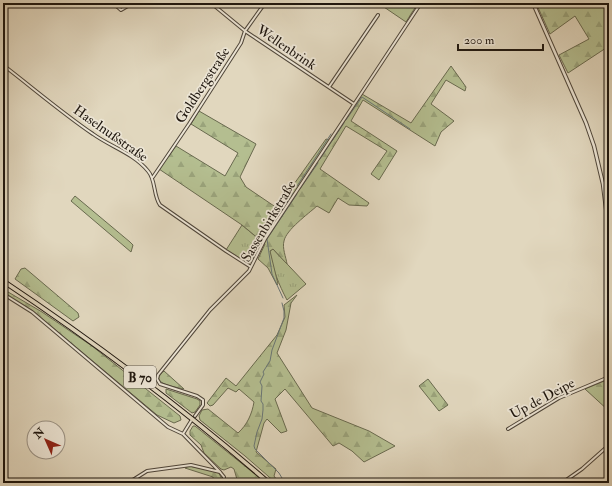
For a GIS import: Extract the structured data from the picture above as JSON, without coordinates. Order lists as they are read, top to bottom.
{
  "streets": {
    "highway": ["B 70"],
    "street": [
      "Wellenbrink",
      "Goldbergstraße",
      "Haselnußstraße",
      "Sassenbirkstraße",
      "Up de Deipe"
    ]
  },
  "crossings": [
    ["Wellenbrink", "Goldbergstraße"],
    ["Wellenbrink", "Sassenbirkstraße"],
    ["Goldbergstraße", "Haselnußstraße"],
    ["Haselnußstraße", "Sassenbirkstraße"]
  ],
  "scale_bar": "200 m",
  "north": "top left"
}
